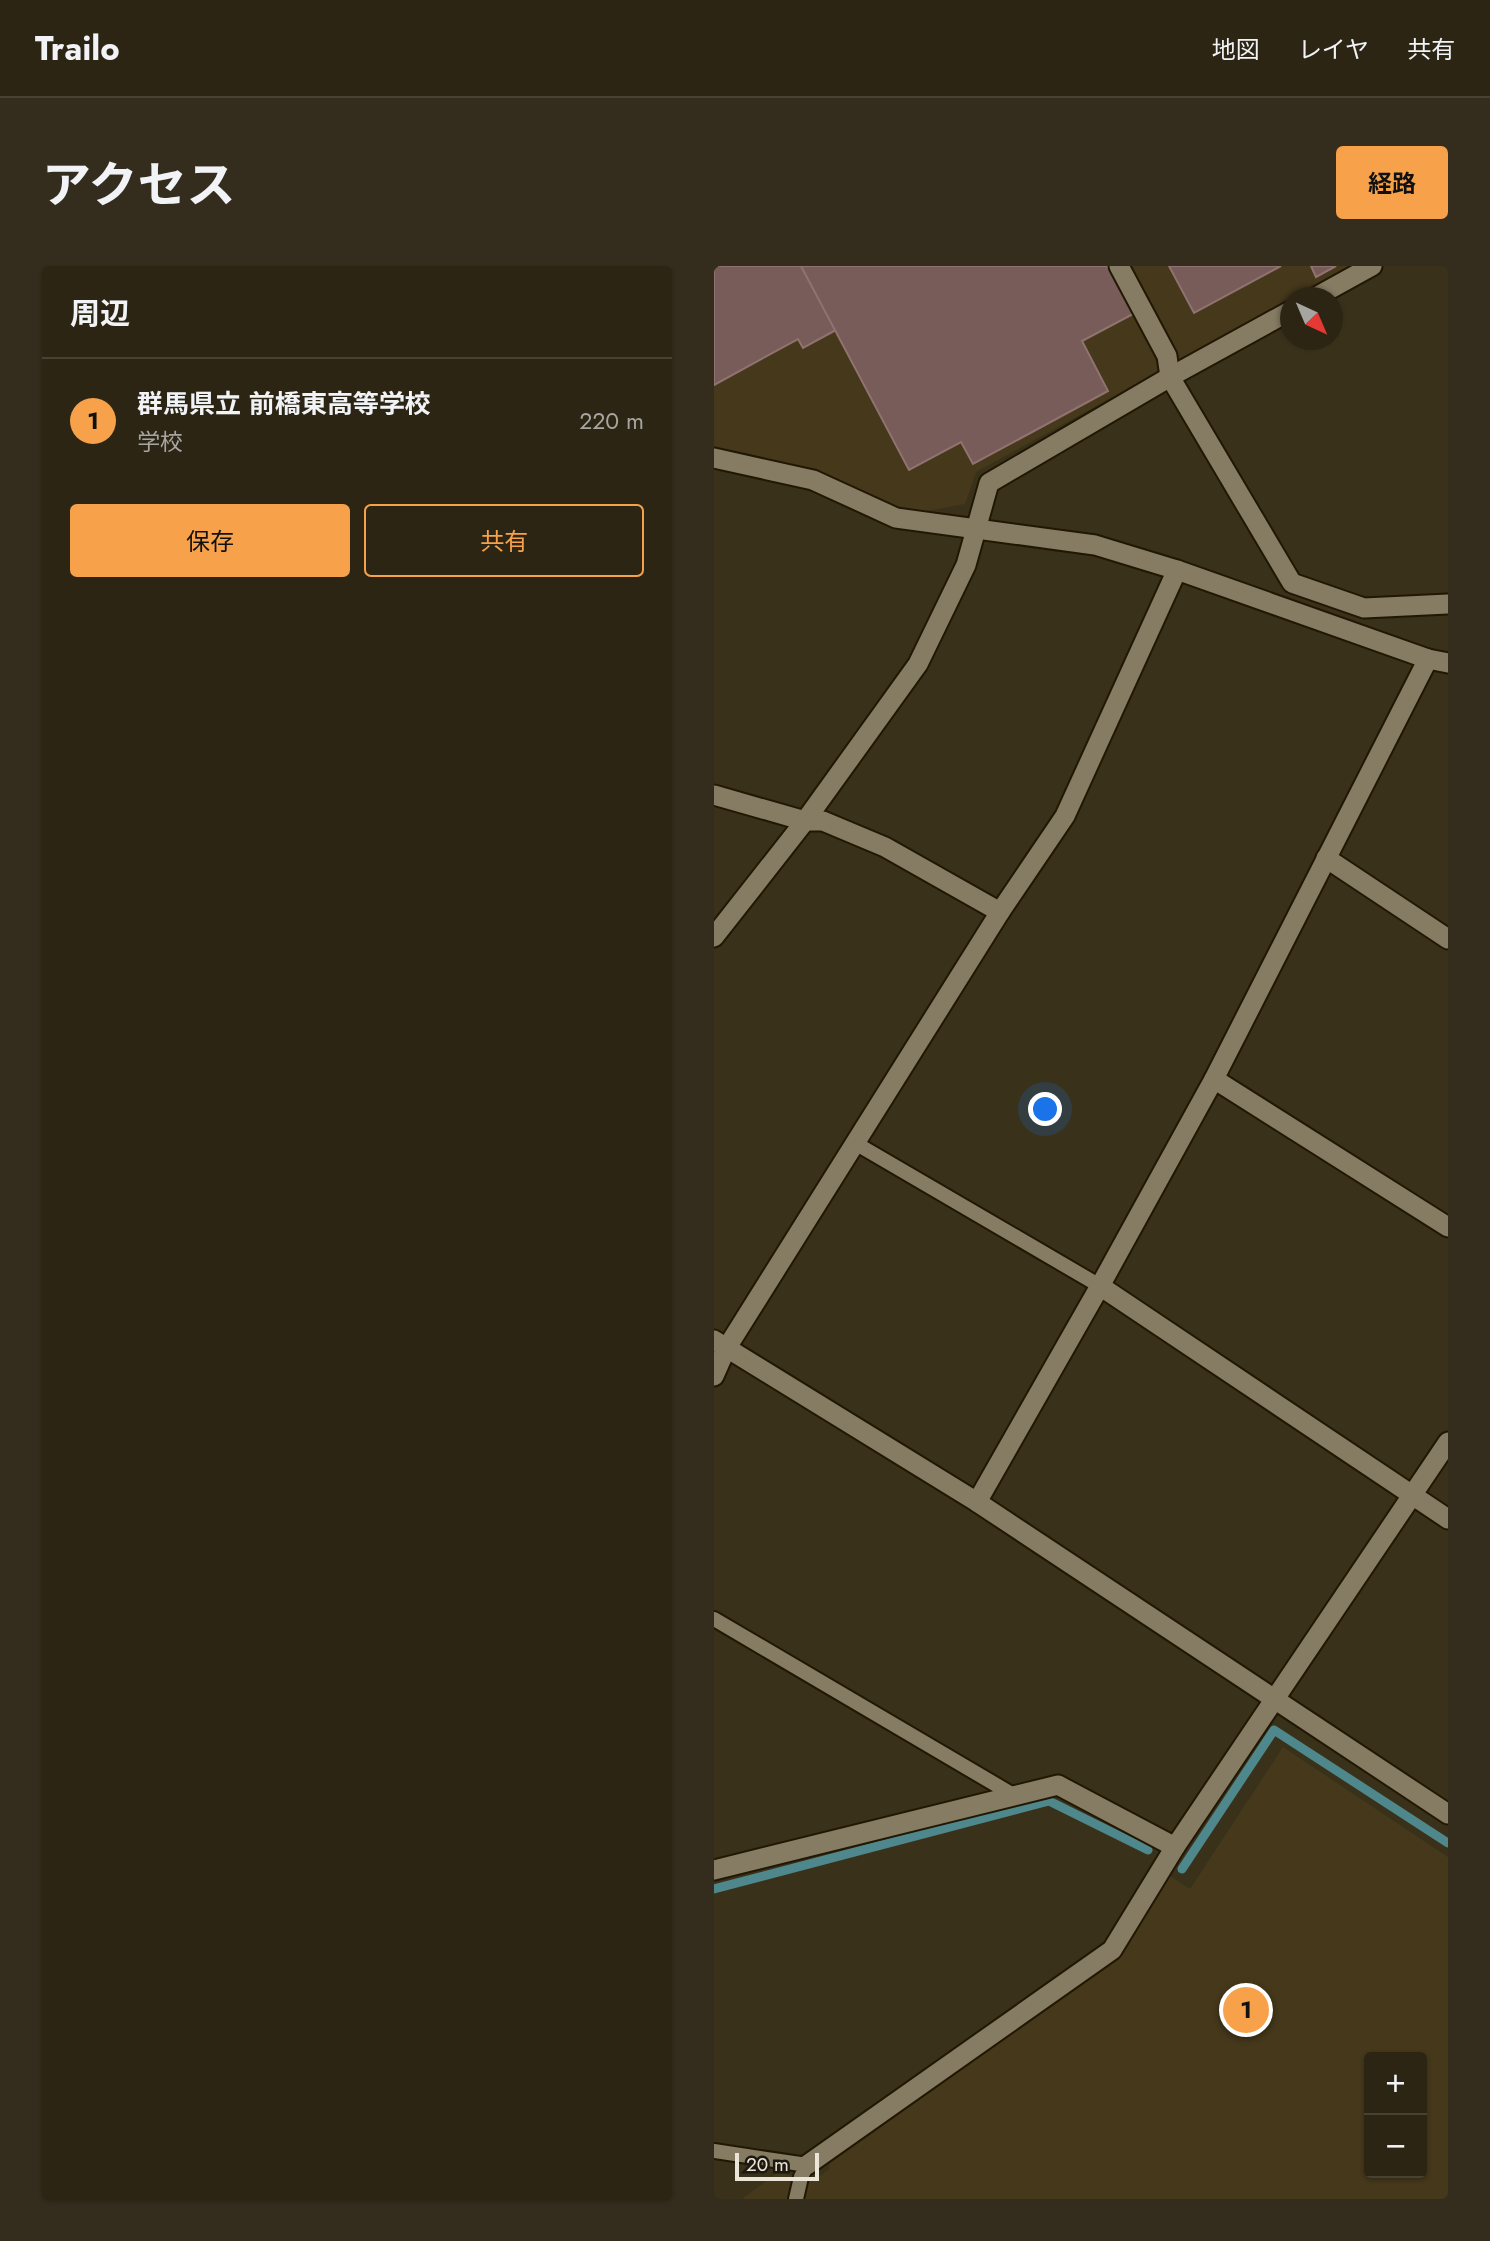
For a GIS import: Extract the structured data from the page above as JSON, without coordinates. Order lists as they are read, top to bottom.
{
  "scale_bar": "20 m",
  "north": "bottom right",
  "page": {
    "header": "Trailo",
    "nav": ["地図", "レイヤ", "共有"],
    "title": "アクセス",
    "buttons": [
      "経路",
      ["保存", "共有"]
    ],
    "heading": "周辺",
    "list": [
      {
        "mark": "1",
        "name": "群馬県立 前橋東高等学校",
        "note": "学校",
        "value": "220 m"
      }
    ],
    "pins": "1",
    "map_buttons": ["+", "−"],
    "scale": "20 m"
  }
}
